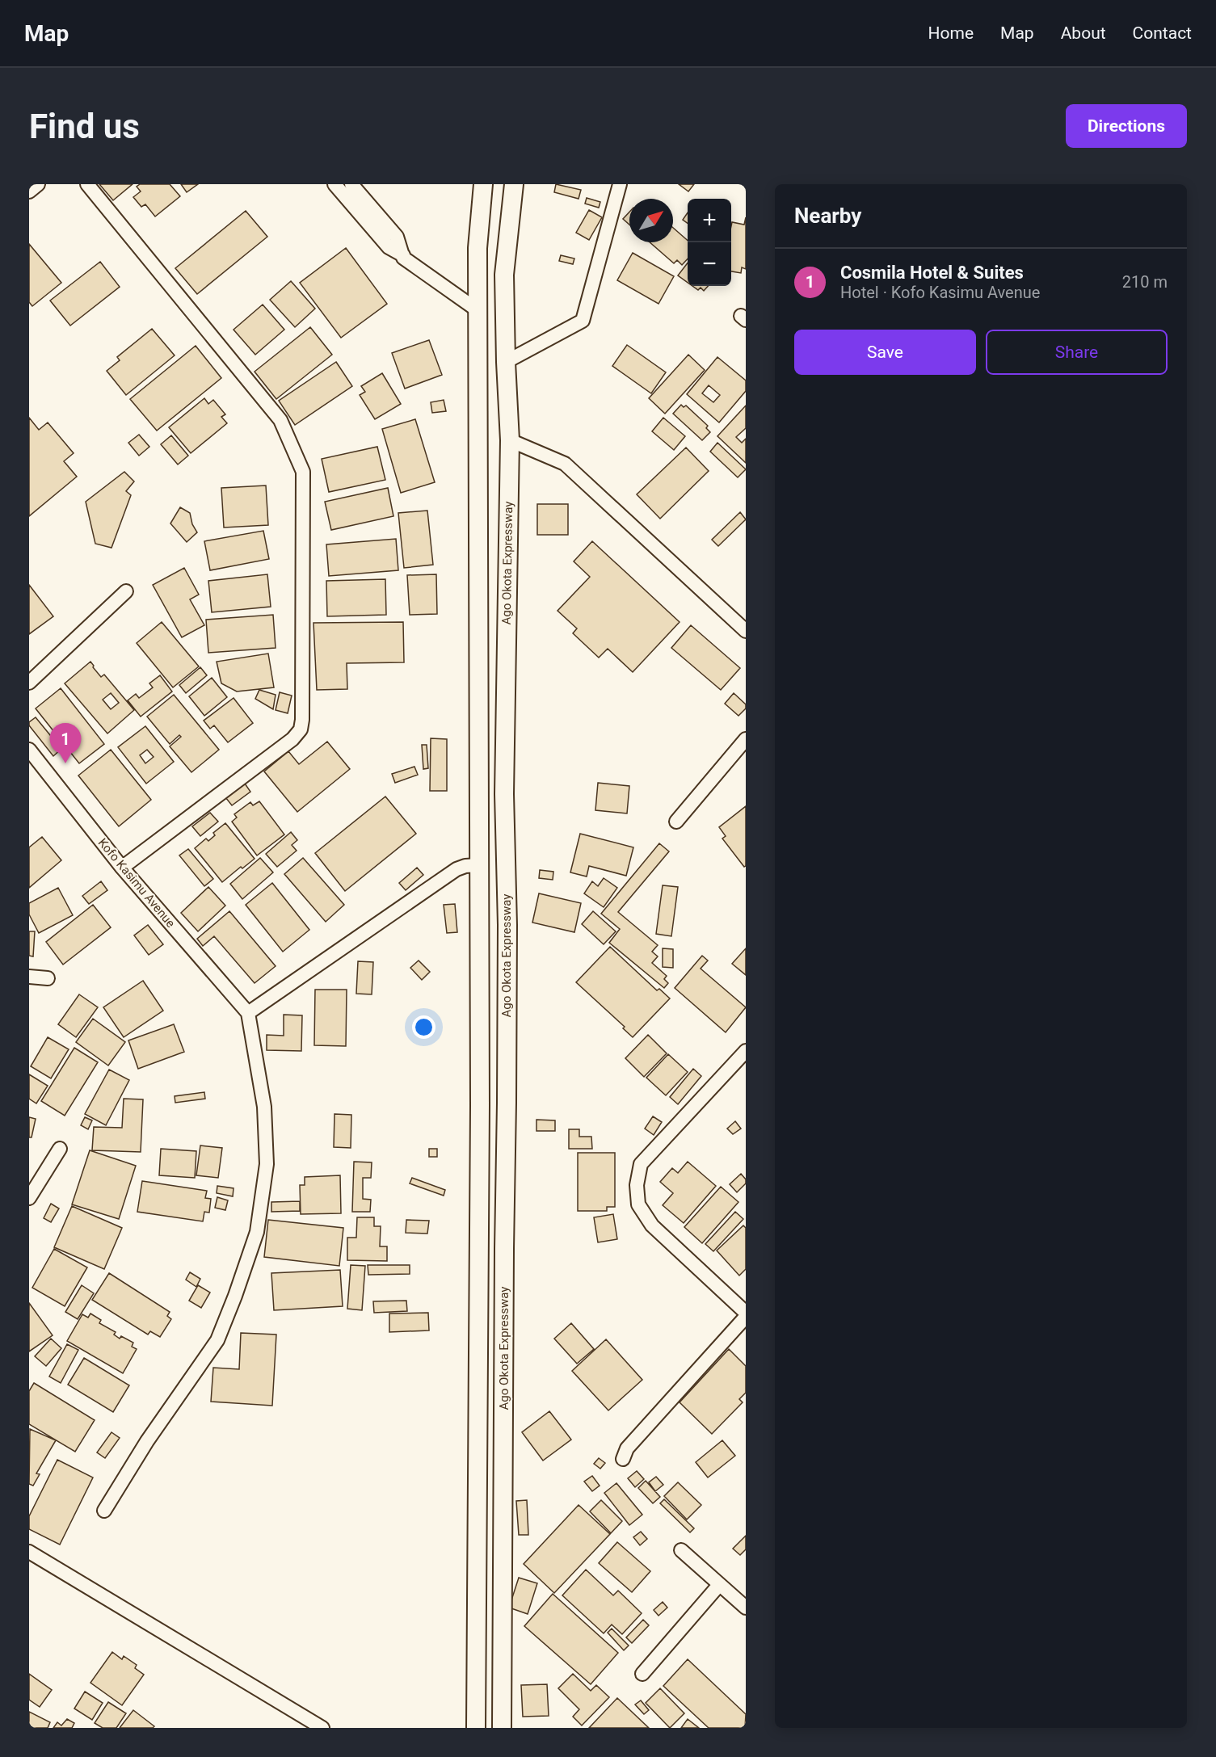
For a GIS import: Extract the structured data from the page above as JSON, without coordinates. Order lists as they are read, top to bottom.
{
  "streets": {
    "main road": ["Ago Okota Expressway"],
    "street": ["Kofo Kasimu Avenue"]
  },
  "north": "top right",
  "page": {
    "header": "Map",
    "nav": [
      "Home",
      "Map",
      "About",
      "Contact"
    ],
    "buttons": [
      "Directions",
      ["Save", "Share"]
    ],
    "title": "Find us",
    "heading": "Nearby",
    "map_buttons": ["+", "−"],
    "list": [
      {
        "mark": "1",
        "name": "Cosmila Hotel & Suites",
        "note": "Hotel · Kofo Kasimu Avenue",
        "value": "210 m"
      }
    ],
    "pins": "1"
  }
}
